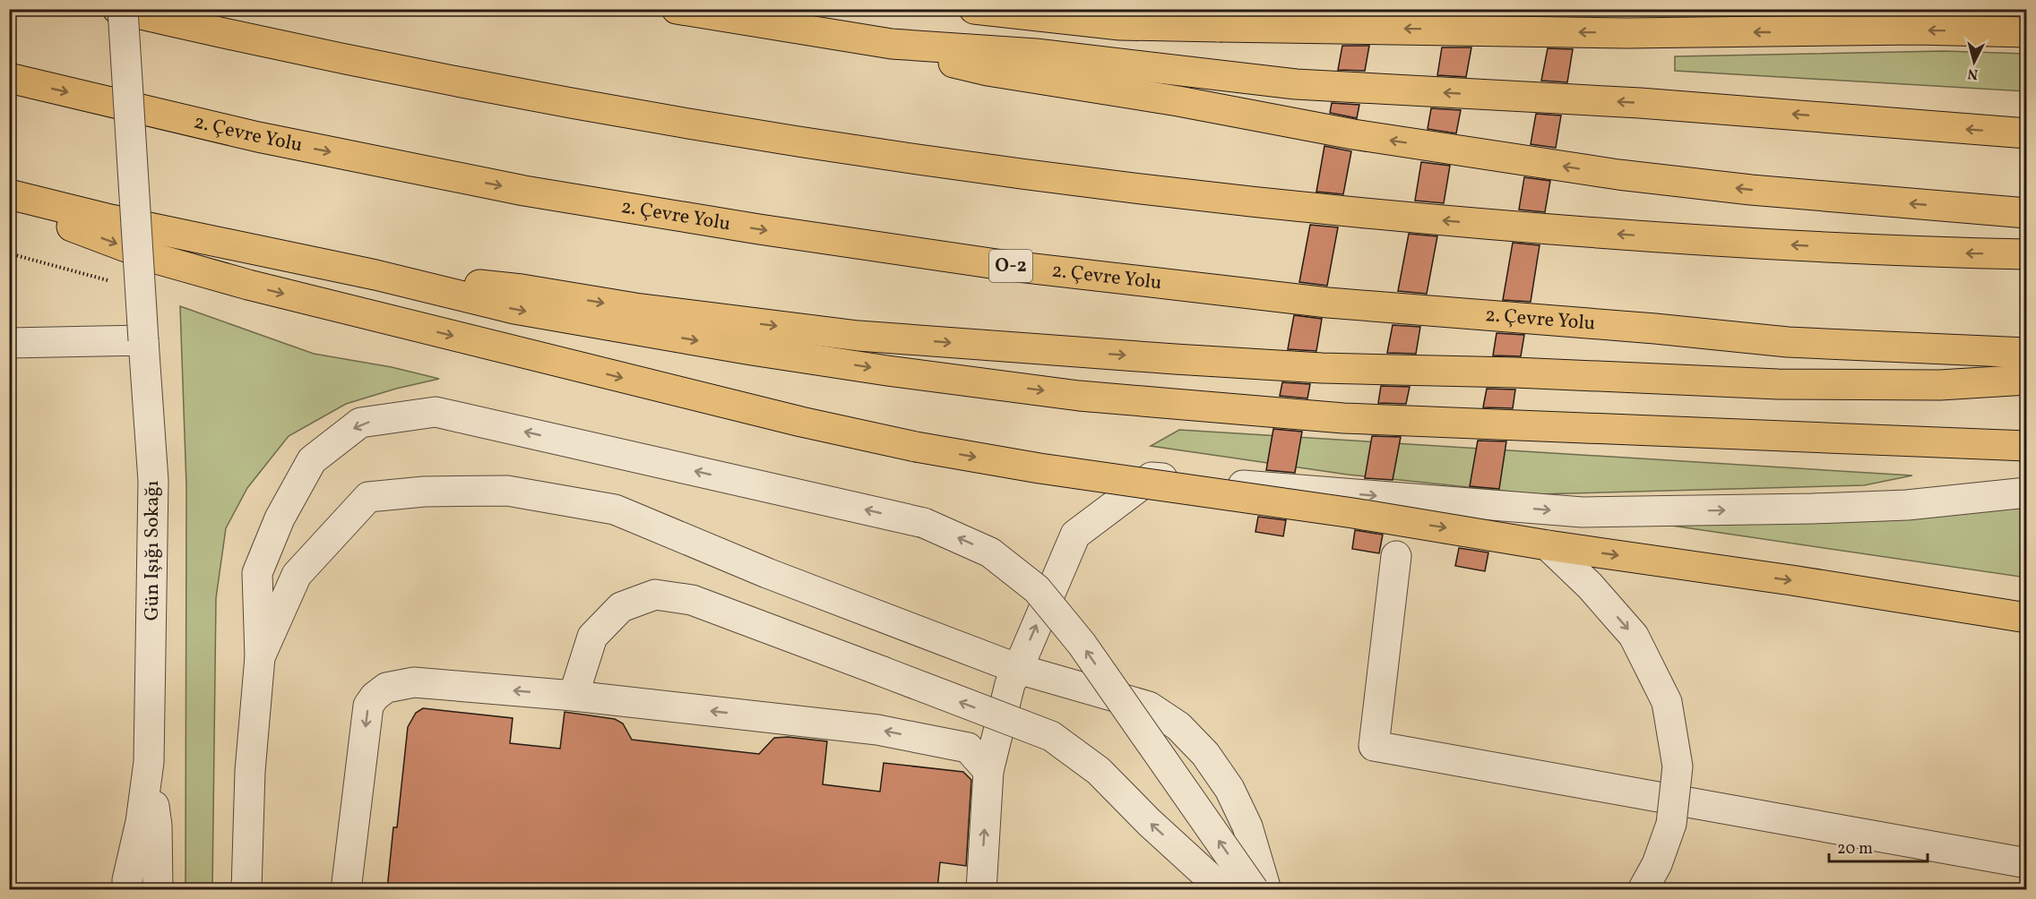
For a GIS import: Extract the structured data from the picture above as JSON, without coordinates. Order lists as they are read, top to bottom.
{
  "streets": {
    "highway": ["2. Çevre Yolu", "O-2"],
    "street": ["Gün Işığı Sokağı"]
  },
  "scale_bar": "20 m",
  "north": "bottom"
}
